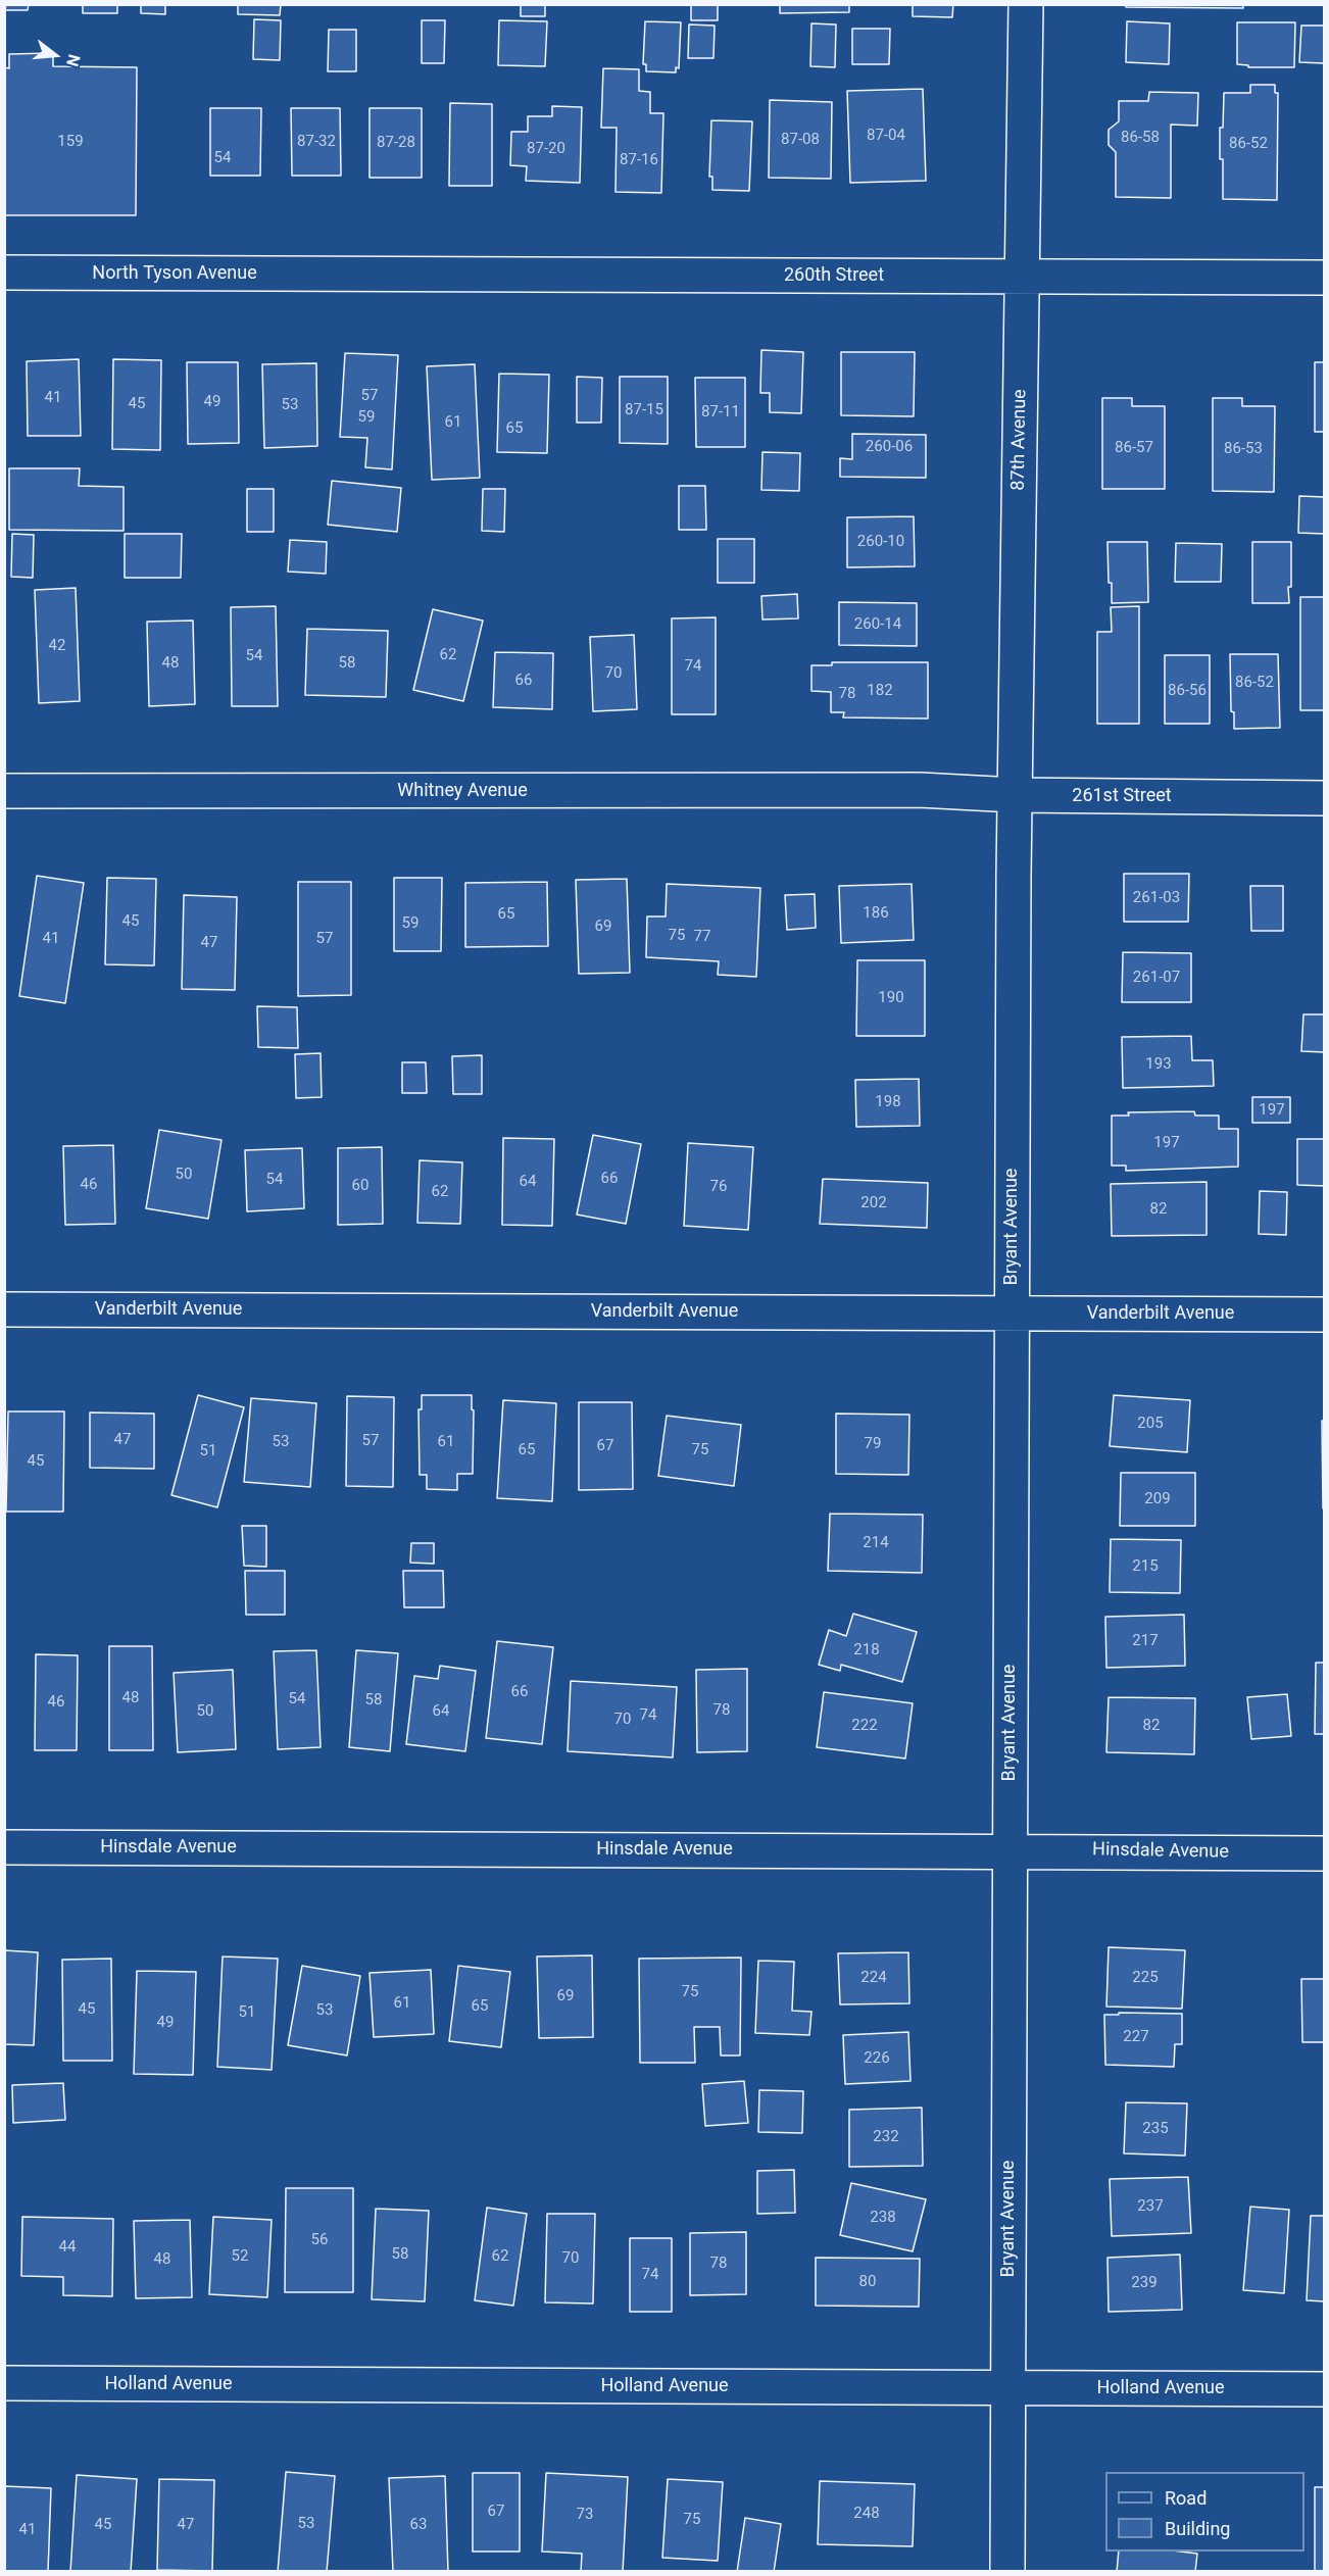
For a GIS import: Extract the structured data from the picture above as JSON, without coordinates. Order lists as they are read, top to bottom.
{
  "streets": {
    "street": [
      "North Tyson Avenue",
      "260th Street",
      "87th Avenue",
      "Whitney Avenue",
      "261st Street",
      "Bryant Avenue",
      "Vanderbilt Avenue",
      "Hinsdale Avenue",
      "Holland Avenue"
    ]
  },
  "crossings": [
    ["North Tyson Avenue", "260th Street"],
    ["260th Street", "87th Avenue"],
    ["87th Avenue", "261st Street"],
    ["87th Avenue", "Bryant Avenue"],
    ["Whitney Avenue", "261st Street"],
    ["Bryant Avenue", "Vanderbilt Avenue"],
    ["Bryant Avenue", "Hinsdale Avenue"],
    ["Bryant Avenue", "Holland Avenue"]
  ],
  "house_numbers": [
    "87-04",
    "86-58",
    "87-08",
    "159",
    "87-32",
    "87-28",
    "86-52",
    "87-20",
    "54",
    "87-16",
    "57",
    "41",
    "49",
    "45",
    "53",
    "87-15",
    "87-11",
    "59",
    "61",
    "65",
    "260-06",
    "86-57",
    "86-53",
    "260-10",
    "260-14",
    "42",
    "62",
    "54",
    "48",
    "58",
    "74",
    "70",
    "66",
    "86-52",
    "182",
    "86-56",
    "78",
    "261-03",
    "186",
    "65",
    "45",
    "59",
    "69",
    "75",
    "77",
    "41",
    "57",
    "47",
    "261-07",
    "190",
    "193",
    "198",
    "197",
    "197",
    "50",
    "66",
    "54",
    "64",
    "46",
    "60",
    "76",
    "62",
    "202",
    "82",
    "205",
    "47",
    "57",
    "53",
    "61",
    "79",
    "67",
    "65",
    "75",
    "51",
    "45",
    "209",
    "214",
    "215",
    "217",
    "218",
    "66",
    "48",
    "54",
    "58",
    "46",
    "78",
    "50",
    "64",
    "74",
    "70",
    "222",
    "82",
    "224",
    "225",
    "75",
    "69",
    "61",
    "65",
    "45",
    "53",
    "51",
    "49",
    "227",
    "226",
    "235",
    "232",
    "237",
    "238",
    "56",
    "44",
    "58",
    "52",
    "62",
    "70",
    "48",
    "78",
    "74",
    "80",
    "239",
    "67",
    "248",
    "73",
    "75",
    "53",
    "45",
    "47",
    "63",
    "41"
  ],
  "legend": ["Road", "Building"],
  "north": "right"
}
